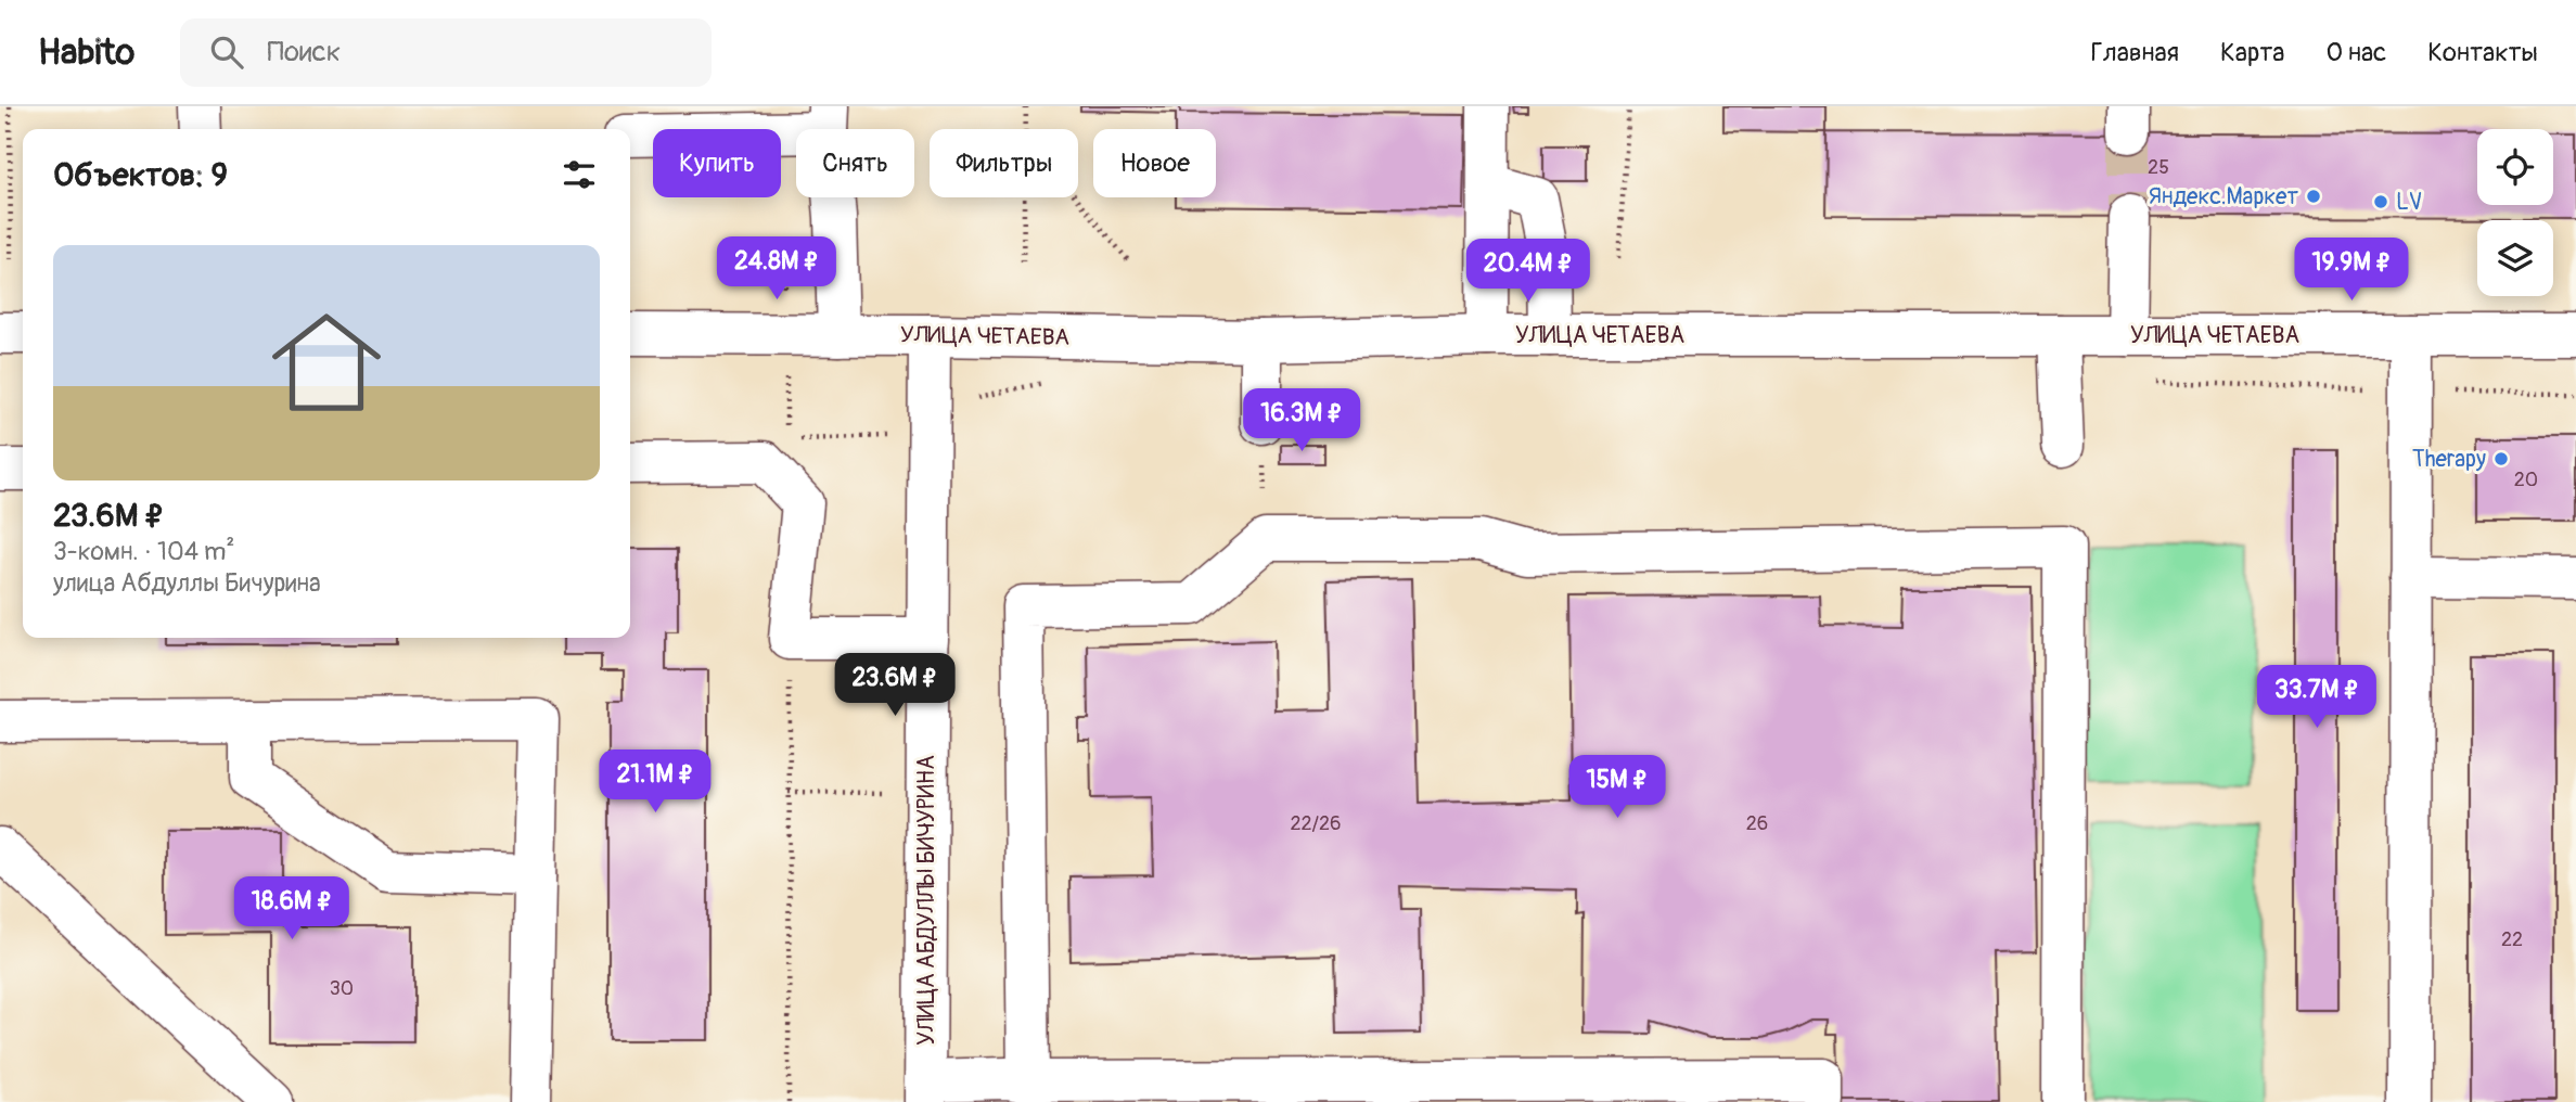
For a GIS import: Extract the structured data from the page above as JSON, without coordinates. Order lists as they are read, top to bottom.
{
  "streets": {
    "street": ["УЛИЦА ЧЕТАЕВА", "УЛИЦА АБДУЛЛЫ БИЧУРИНА"]
  },
  "crossings": [
    ["УЛИЦА ЧЕТАЕВА", "УЛИЦА АБДУЛЛЫ БИЧУРИНА"]
  ],
  "places": ["Яндекс.Маркет", "LV", "Therapy"],
  "house_numbers": [
    "25",
    "20",
    "22/26",
    "26",
    "22",
    "30"
  ],
  "page": {
    "header": "Habito",
    "search": "Поиск",
    "nav": [
      "Главная",
      "Карта",
      "О нас",
      "Контакты"
    ],
    "chip": [
      "Купить",
      "Снять",
      "Фильтры",
      "Новое"
    ],
    "heading": "Объектов: 9",
    "list": [
      {
        "name": "23.6M ₽",
        "note": "3-комн. · 104 m² · улица Абдуллы Бичурина"
      }
    ],
    "price": [
      "24.8M ₽",
      "19.9M ₽",
      "20.4M ₽",
      "16.3M ₽",
      "23.6M ₽",
      "33.7M ₽",
      "21.1M ₽",
      "15M ₽",
      "18.6M ₽"
    ]
  }
}
